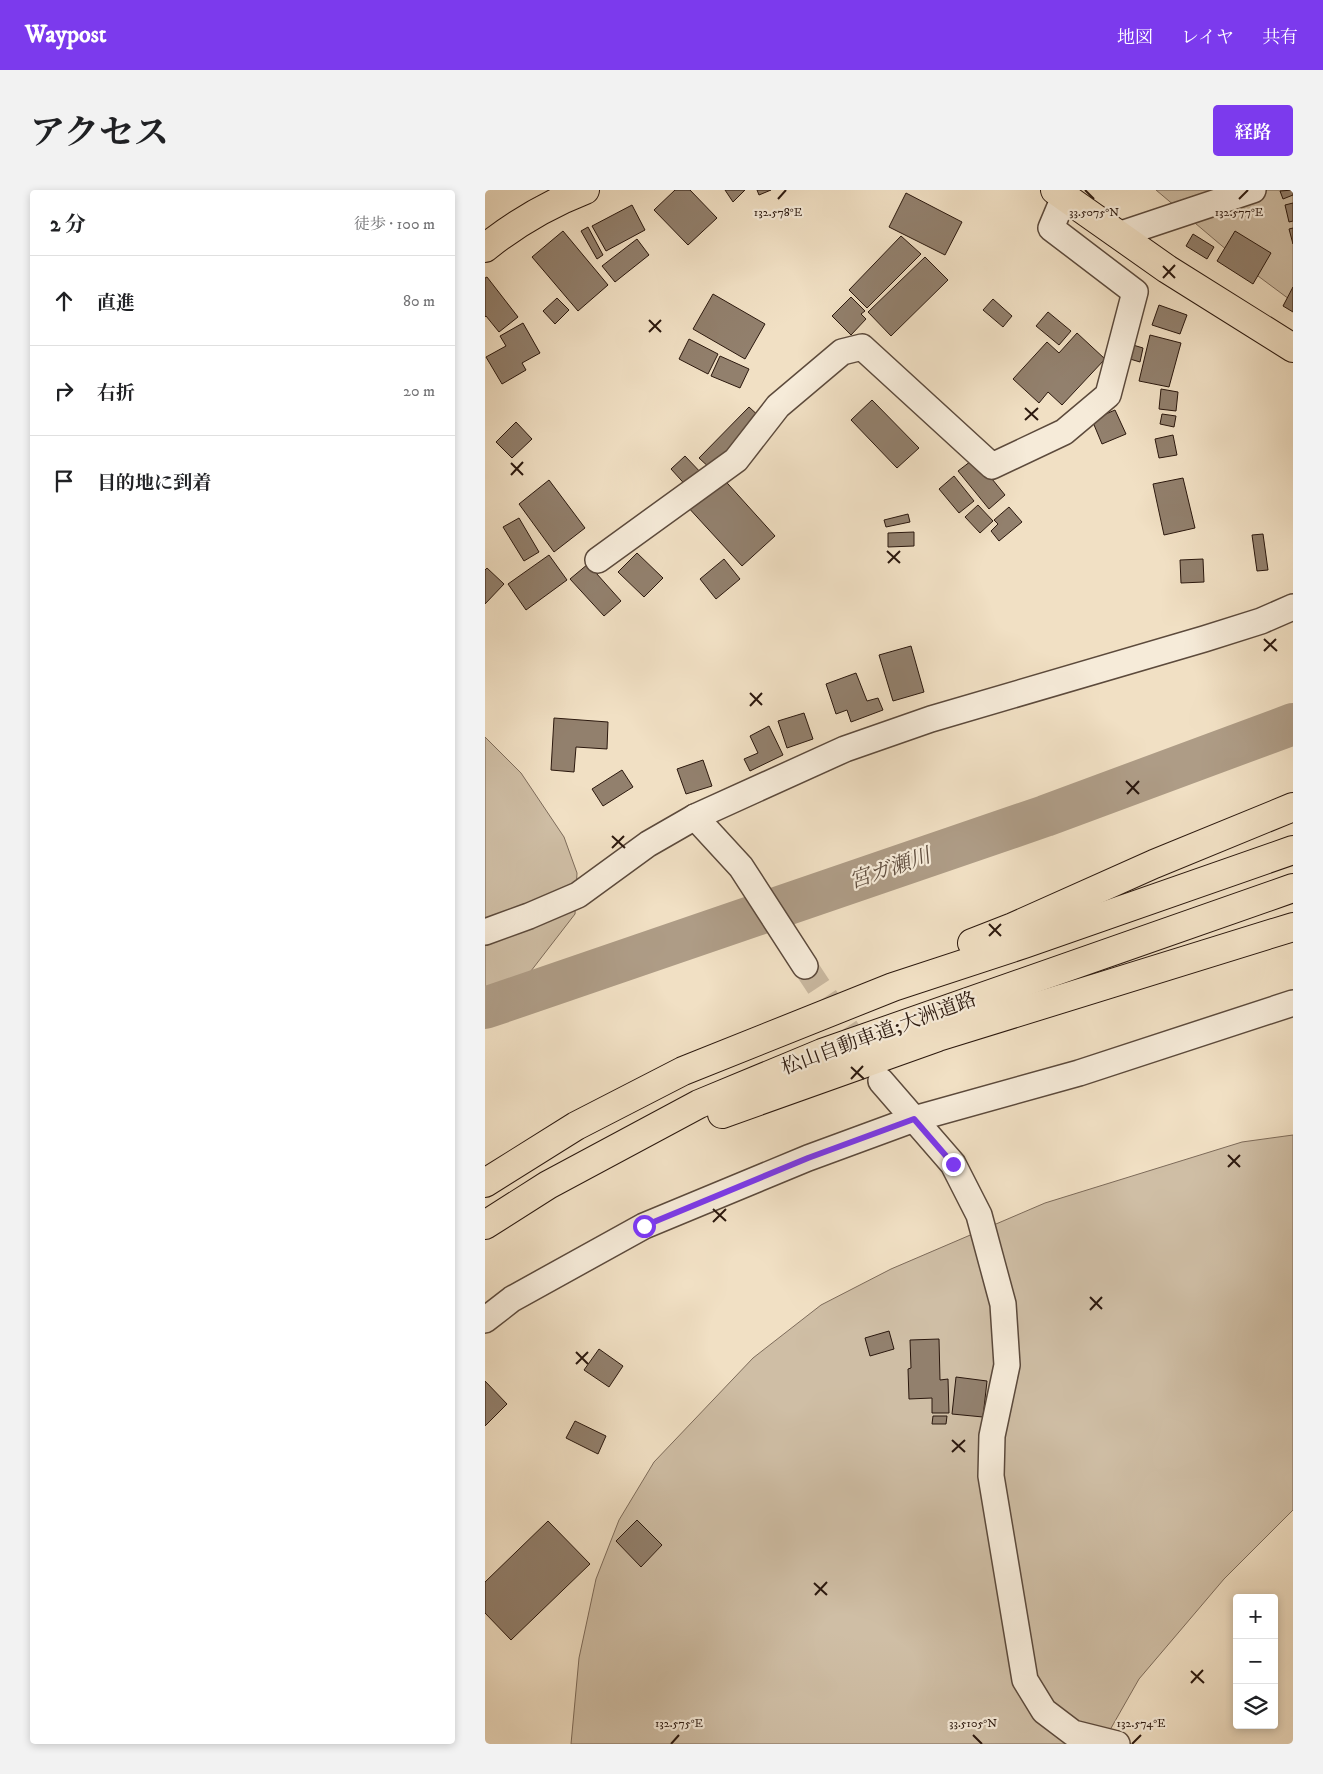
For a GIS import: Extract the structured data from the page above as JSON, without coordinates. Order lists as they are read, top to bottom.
{
  "streets": {
    "highway": ["松山自動車道;大洲道路"]
  },
  "water": ["宮ガ瀬川"],
  "page": {
    "header": "Waypost",
    "nav": ["地図", "レイヤ", "共有"],
    "title": "アクセス",
    "buttons": "経路",
    "heading": ["2 分", "徒歩 · 100 m"],
    "list": [
      ["直進", "80 m"],
      ["右折", "20 m"],
      "目的地に到着"
    ],
    "map_buttons": ["+", "−"]
  },
  "coordinates": [
    "33.5075°N",
    "132.578°E",
    "132.577°E",
    "132.575°E",
    "132.574°E",
    "33.5105°N"
  ]
}
